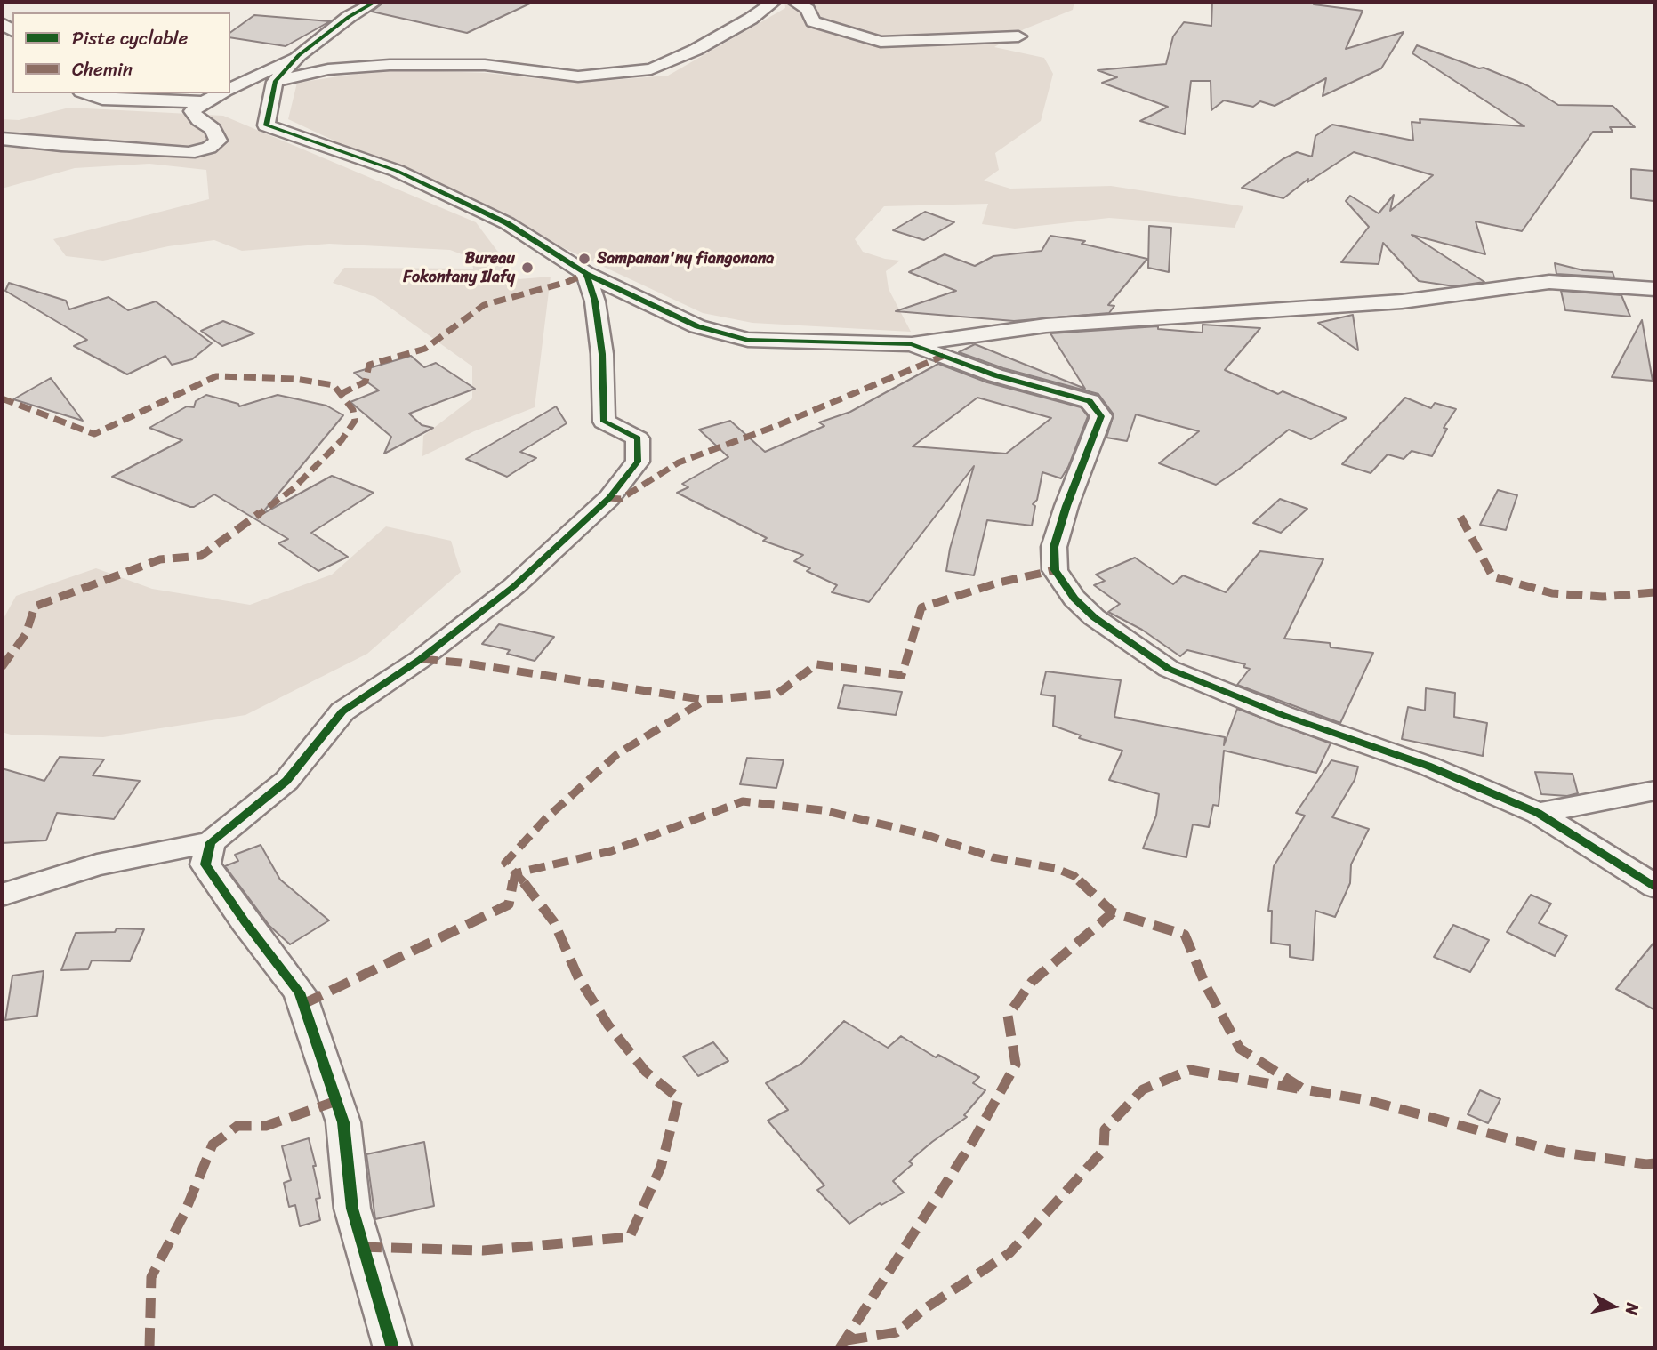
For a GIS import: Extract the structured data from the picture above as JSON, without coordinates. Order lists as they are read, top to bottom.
{
  "places": ["Sampanan'ny fiangonana", "Bureau Fokontany Ilafy"],
  "legend": ["Piste cyclable", "Chemin"],
  "north": "right"
}
